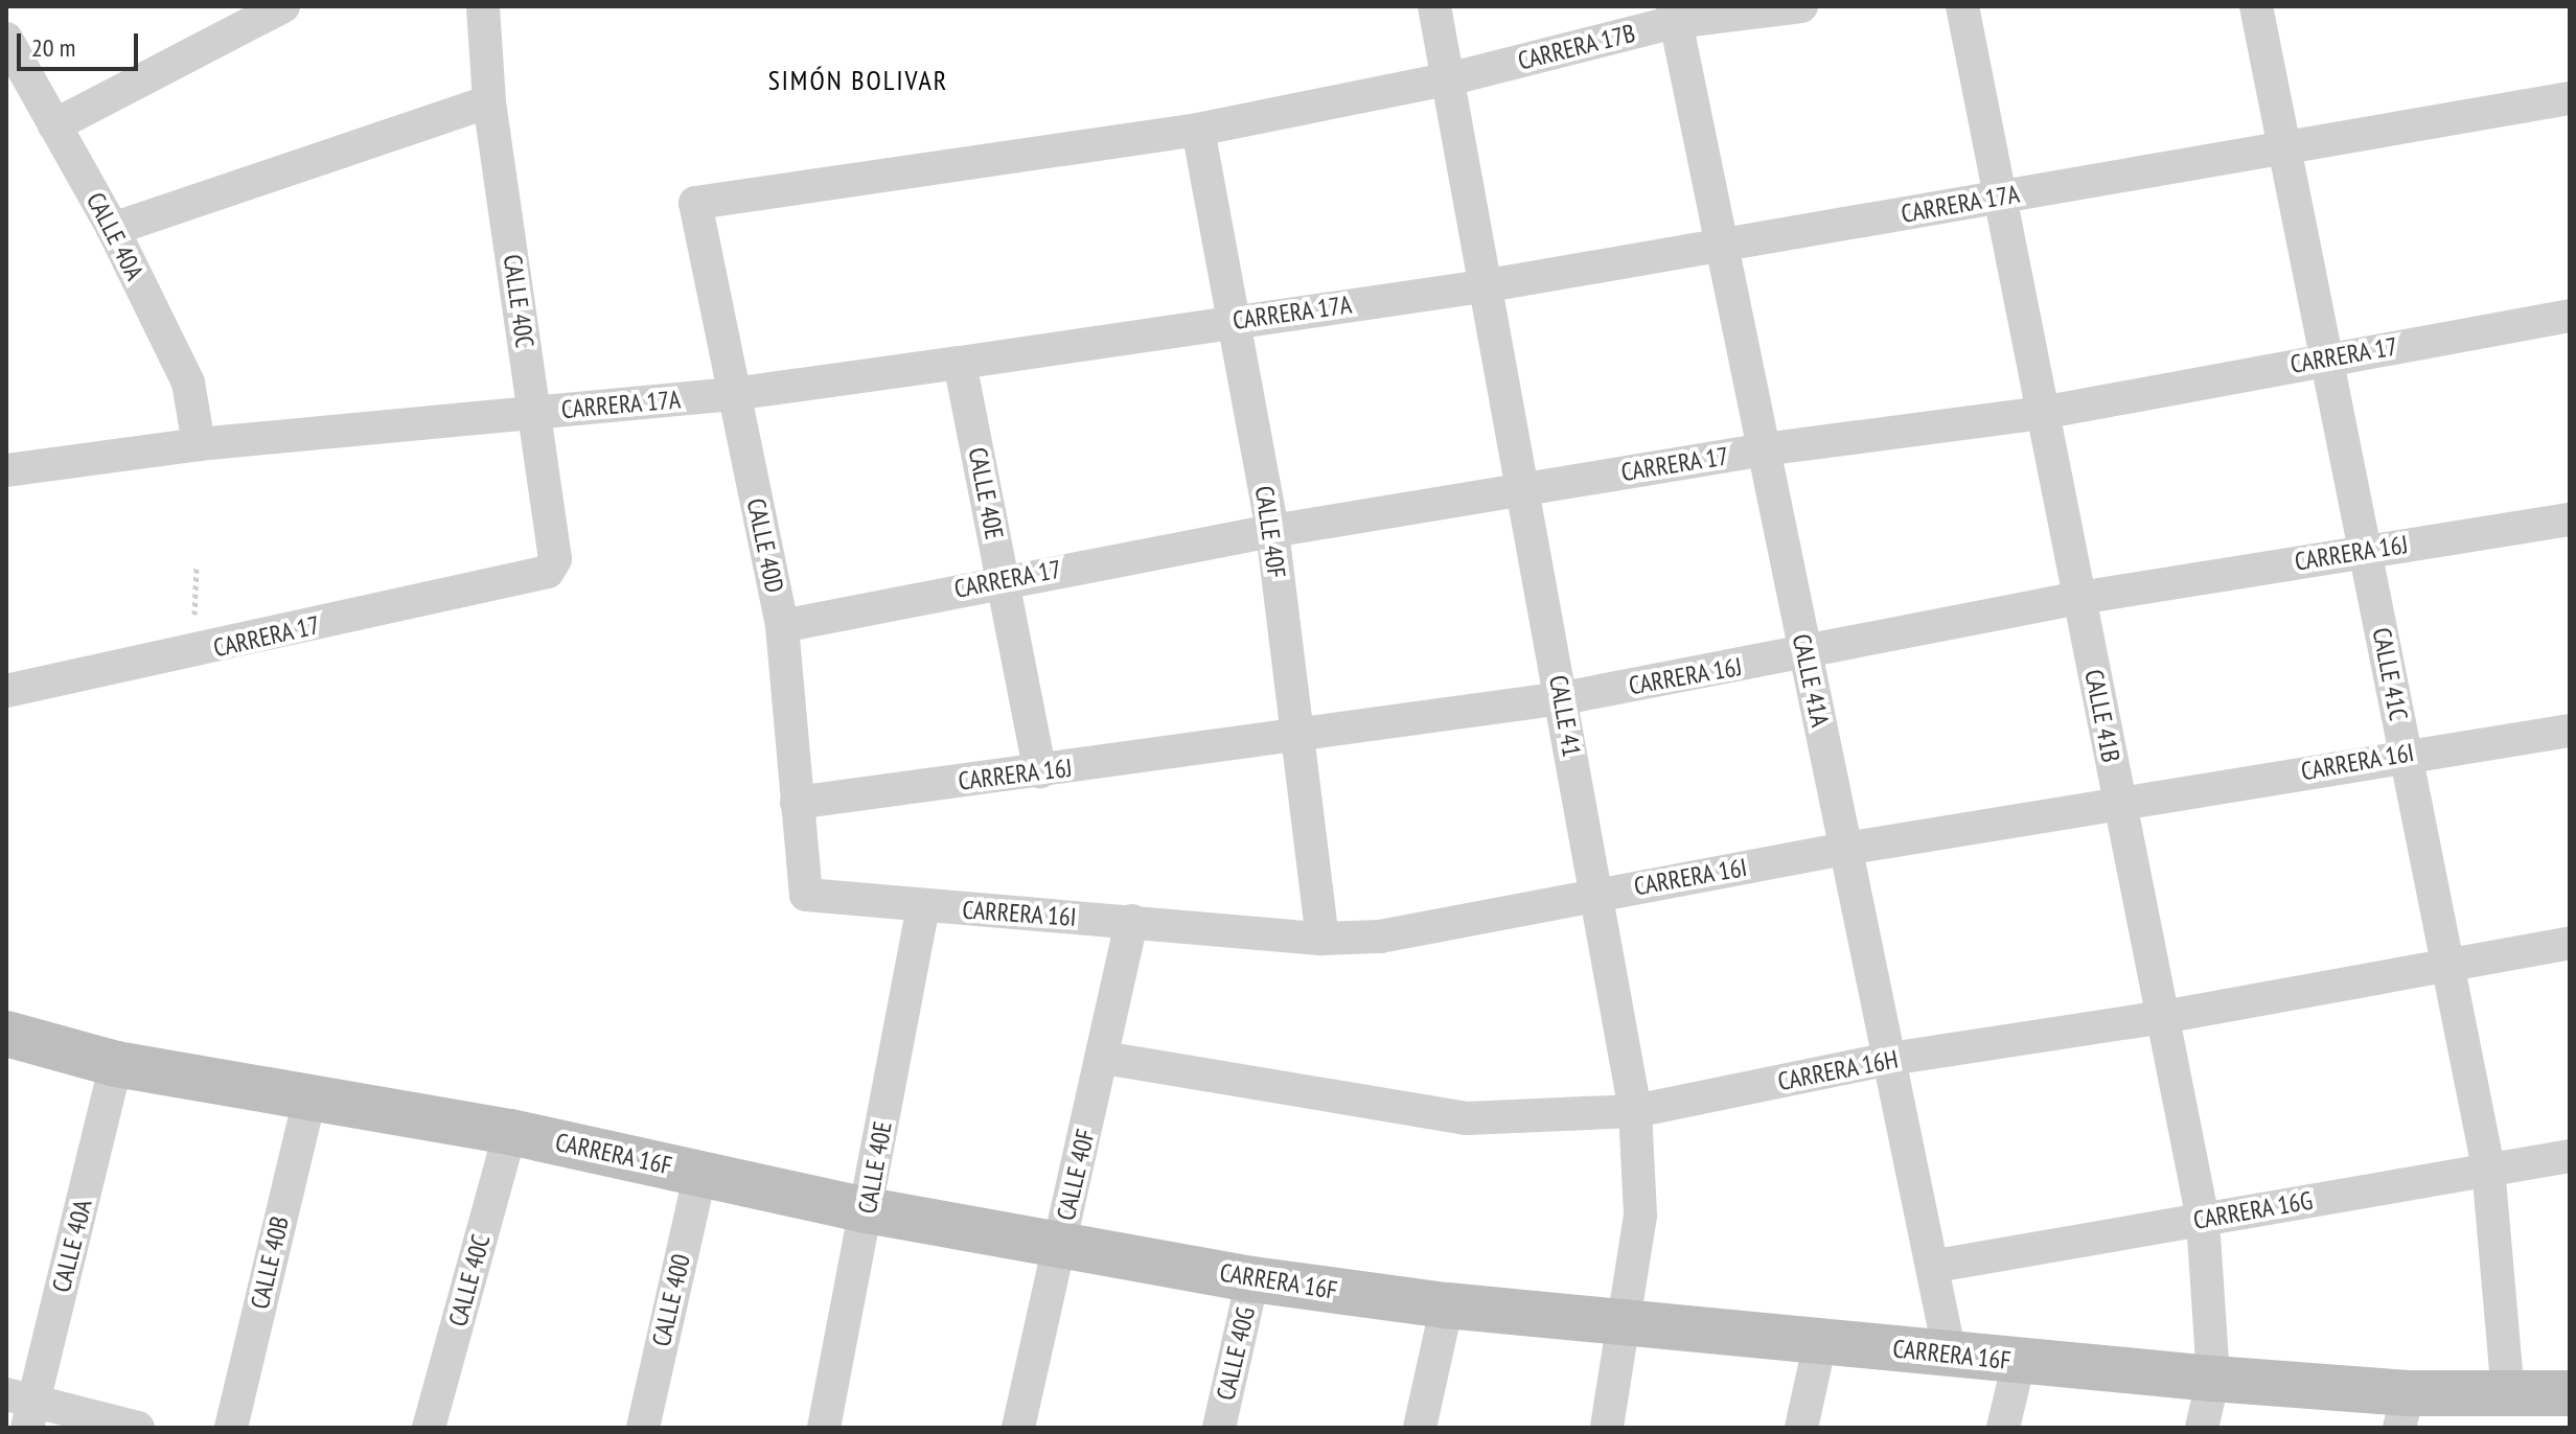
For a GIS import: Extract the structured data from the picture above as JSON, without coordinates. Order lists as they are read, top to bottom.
{
  "streets": {
    "street": [
      "CARRERA 17B",
      "CARRERA 17A",
      "CALLE 40A",
      "CALLE 40C",
      "CARRERA 17",
      "CALLE 40E",
      "CALLE 40F",
      "CALLE 40D",
      "CARRERA 16J",
      "CALLE 41C",
      "CALLE 41A",
      "CALLE 41",
      "CALLE 41B",
      "CARRERA 16I",
      "CARRERA 16H",
      "CARRERA 16F",
      "CARRERA 16G",
      "CALLE 40B",
      "CALLE 400",
      "CALLE 40G"
    ]
  },
  "crossings": [
    ["CARRERA 17B", "CALLE 40F"],
    ["CARRERA 17B", "CALLE 40D"],
    ["CARRERA 17B", "CALLE 41A"],
    ["CARRERA 17B", "CALLE 41"],
    ["CARRERA 17A", "CALLE 40A"],
    ["CARRERA 17A", "CALLE 40C"],
    ["CARRERA 17A", "CALLE 40E"],
    ["CARRERA 17A", "CALLE 40F"],
    ["CARRERA 17A", "CALLE 40D"],
    ["CARRERA 17A", "CALLE 41C"],
    ["CARRERA 17A", "CALLE 41A"],
    ["CARRERA 17A", "CALLE 41"],
    ["CARRERA 17A", "CALLE 41B"],
    ["CALLE 40A", "CARRERA 16F"],
    ["CALLE 40C", "CARRERA 17"],
    ["CALLE 40C", "CARRERA 16F"],
    ["CARRERA 17", "CALLE 40E"],
    ["CARRERA 17", "CALLE 40F"],
    ["CARRERA 17", "CALLE 40D"],
    ["CARRERA 17", "CALLE 41C"],
    ["CARRERA 17", "CALLE 41A"],
    ["CARRERA 17", "CALLE 41"],
    ["CARRERA 17", "CALLE 41B"],
    ["CALLE 40E", "CARRERA 16J"],
    ["CALLE 40E", "CARRERA 16I"],
    ["CALLE 40E", "CARRERA 16F"],
    ["CALLE 40F", "CARRERA 16J"],
    ["CALLE 40F", "CARRERA 16I"],
    ["CALLE 40F", "CARRERA 16H"],
    ["CALLE 40F", "CARRERA 16F"],
    ["CALLE 40D", "CARRERA 16J"],
    ["CALLE 40D", "CARRERA 16I"],
    ["CARRERA 16J", "CALLE 41C"],
    ["CARRERA 16J", "CALLE 41A"],
    ["CARRERA 16J", "CALLE 41"],
    ["CARRERA 16J", "CALLE 41B"],
    ["CALLE 41C", "CARRERA 16I"],
    ["CALLE 41C", "CARRERA 16H"],
    ["CALLE 41C", "CARRERA 16F"],
    ["CALLE 41C", "CARRERA 16G"],
    ["CALLE 41A", "CARRERA 16I"],
    ["CALLE 41A", "CARRERA 16H"],
    ["CALLE 41A", "CARRERA 16F"],
    ["CALLE 41A", "CARRERA 16G"],
    ["CALLE 41", "CARRERA 16I"],
    ["CALLE 41", "CARRERA 16H"],
    ["CALLE 41", "CARRERA 16F"],
    ["CALLE 41B", "CARRERA 16I"],
    ["CALLE 41B", "CARRERA 16H"],
    ["CALLE 41B", "CARRERA 16F"],
    ["CALLE 41B", "CARRERA 16G"],
    ["CARRERA 16F", "CALLE 40B"],
    ["CARRERA 16F", "CALLE 400"],
    ["CARRERA 16F", "CALLE 40G"]
  ],
  "districts": ["SIMÓN BOLIVAR"],
  "scale_bar": "20 m"
}
